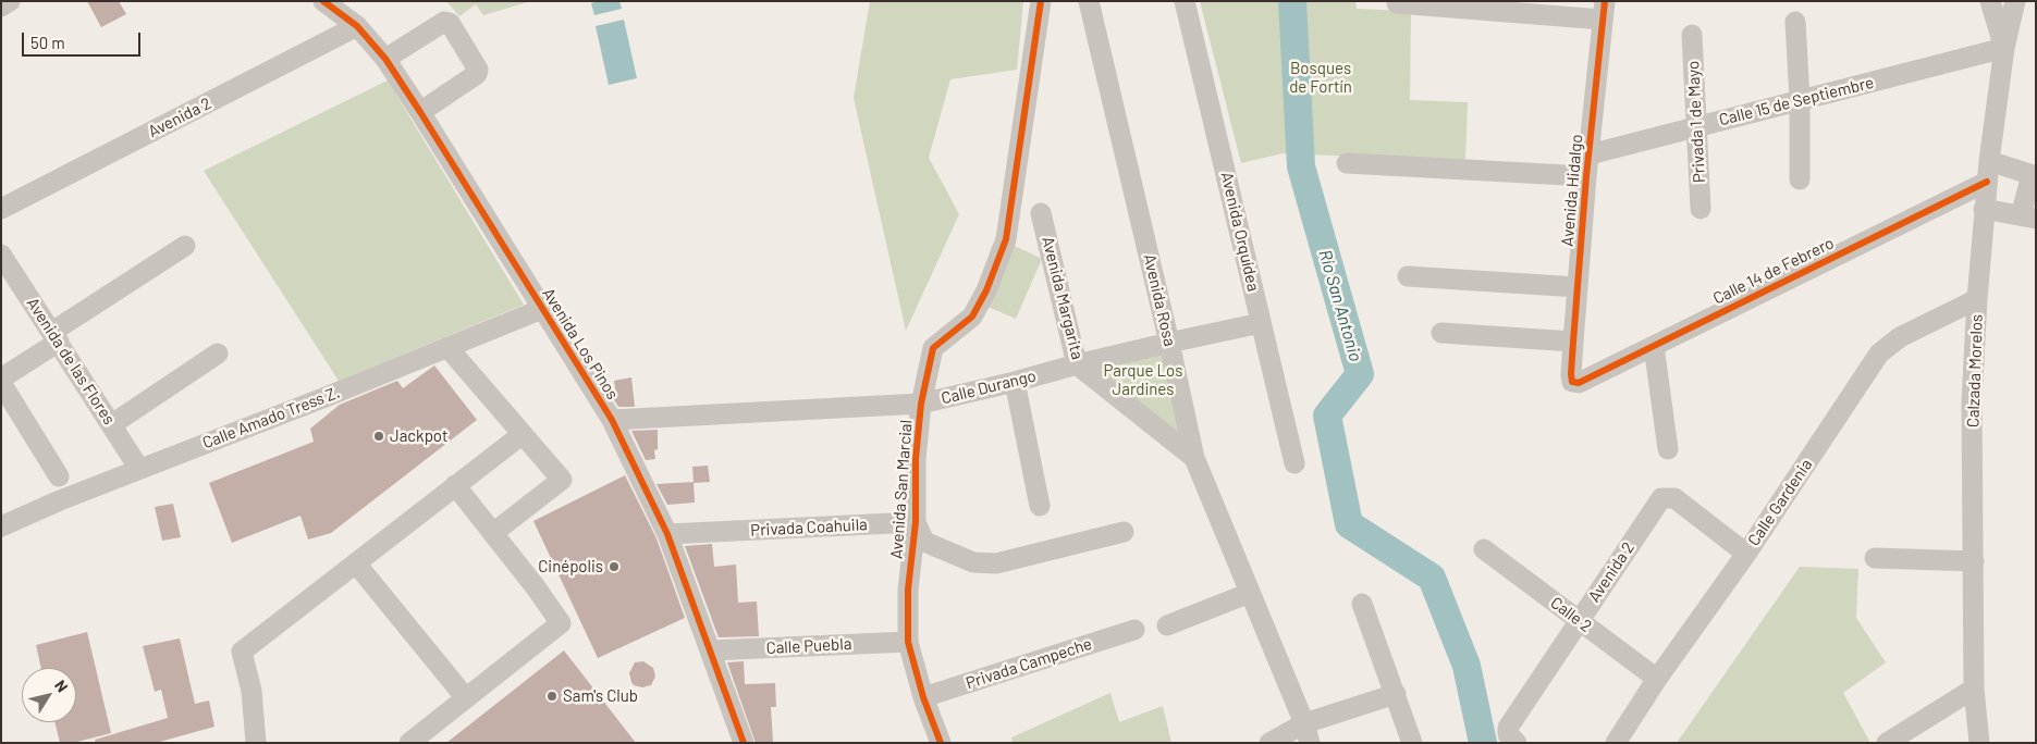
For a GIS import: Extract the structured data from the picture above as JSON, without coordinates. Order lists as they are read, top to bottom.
{
  "streets": {
    "street": [
      "Calle 15 de Septiembre",
      "Avenida 2",
      "Privada 1 de Mayo",
      "Avenida Hidalgo",
      "Avenida Orquídea",
      "Calle 14 de Febrero",
      "Avenida Margarita",
      "Avenida Rosa",
      "Avenida Los Pinos",
      "Avenida de las Flores",
      "Calzada Morelos",
      "Calle Durango",
      "Calle Amado Tress Z.",
      "Avenida San Marcial",
      "Calle Gardenia",
      "Privada Coahuila",
      "Calle 2",
      "Calle Puebla",
      "Privada Campeche"
    ]
  },
  "crossings": [
    ["Calle 15 de Septiembre", "Privada 1 de Mayo"],
    ["Calle 15 de Septiembre", "Avenida Hidalgo"],
    ["Calle 15 de Septiembre", "Calzada Morelos"],
    ["Avenida 2", "Avenida Los Pinos"],
    ["Avenida 2", "Calle Gardenia"],
    ["Avenida 2", "Calle 2"],
    ["Avenida Hidalgo", "Calle 14 de Febrero"],
    ["Avenida Orquídea", "Calle Durango"],
    ["Calle 14 de Febrero", "Calzada Morelos"],
    ["Avenida Margarita", "Avenida Rosa"],
    ["Avenida Margarita", "Calle Durango"],
    ["Avenida Rosa", "Calle Durango"],
    ["Avenida Los Pinos", "Calle Durango"],
    ["Avenida Los Pinos", "Calle Amado Tress Z."],
    ["Avenida Los Pinos", "Privada Coahuila"],
    ["Avenida Los Pinos", "Calle Puebla"],
    ["Avenida de las Flores", "Calle Amado Tress Z."],
    ["Calzada Morelos", "Calle Gardenia"],
    ["Calle Durango", "Avenida San Marcial"],
    ["Avenida San Marcial", "Privada Coahuila"],
    ["Avenida San Marcial", "Calle Puebla"],
    ["Avenida San Marcial", "Privada Campeche"],
    ["Calle Gardenia", "Calle 2"]
  ],
  "water": ["Río San Antonio"],
  "parks": ["Bosques de Fortín", "Parque Los Jardines"],
  "places": ["Jackpot", "Cinépolis", "Sam's Club"],
  "scale_bar": "50 m",
  "north": "top right"
}
